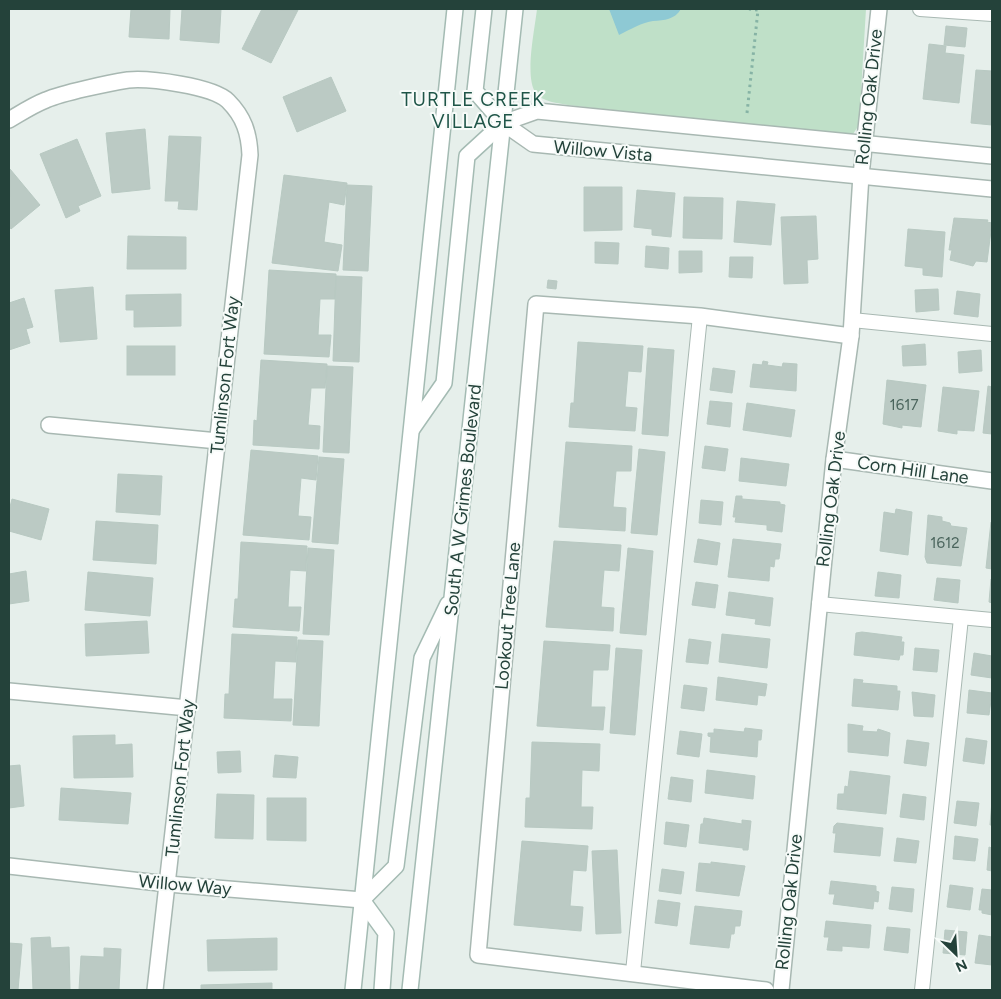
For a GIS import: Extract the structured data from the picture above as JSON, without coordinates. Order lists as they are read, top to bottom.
{
  "streets": {
    "street": [
      "Rolling Oak Drive",
      "Willow Vista",
      "Tumlinson Fort Way",
      "Corn Hill Lane",
      "South A W Grimes Boulevard",
      "Lookout Tree Lane",
      "Willow Way"
    ]
  },
  "crossings": [
    ["Rolling Oak Drive", "Willow Vista"],
    ["Rolling Oak Drive", "Corn Hill Lane"],
    ["Rolling Oak Drive", "Lookout Tree Lane"],
    ["Willow Vista", "South A W Grimes Boulevard"],
    ["Tumlinson Fort Way", "Willow Way"]
  ],
  "districts": ["TURTLE CREEK VILLAGE"],
  "house_numbers": ["1617", "1612"],
  "north": "bottom right"
}
